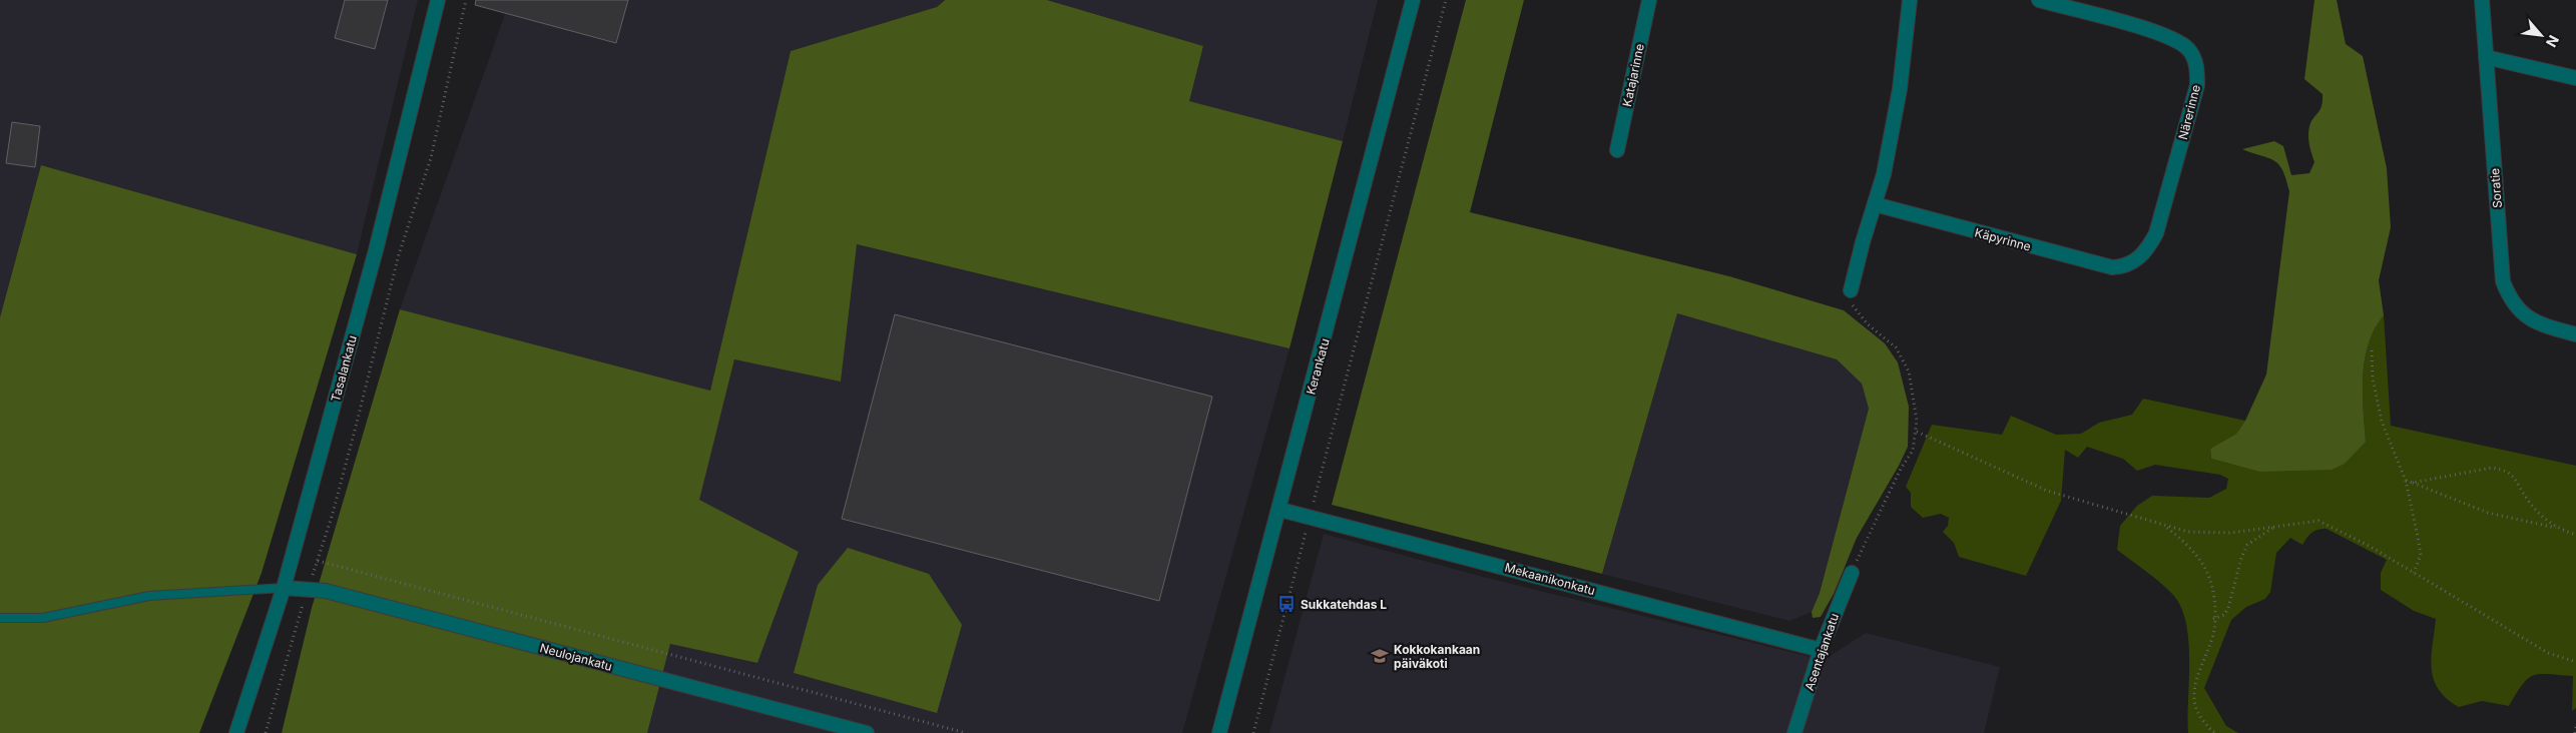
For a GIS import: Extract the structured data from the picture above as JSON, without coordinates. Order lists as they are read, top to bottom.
{
  "streets": {
    "street": [
      "Katajarinne",
      "Närerinne",
      "Soratie",
      "Käpyrinne",
      "Kerankatu",
      "Tasalankatu",
      "Mekaanikonkatu",
      "Asentajankatu",
      "Neulojankatu"
    ]
  },
  "crossings": [
    ["Närerinne", "Käpyrinne"],
    ["Kerankatu", "Mekaanikonkatu"],
    ["Tasalankatu", "Neulojankatu"],
    ["Mekaanikonkatu", "Asentajankatu"]
  ],
  "places": {
    "bus stop": ["Sukkatehdas L"],
    "school or university": ["Kokkokankaan päiväkoti"]
  },
  "north": "bottom right"
}
